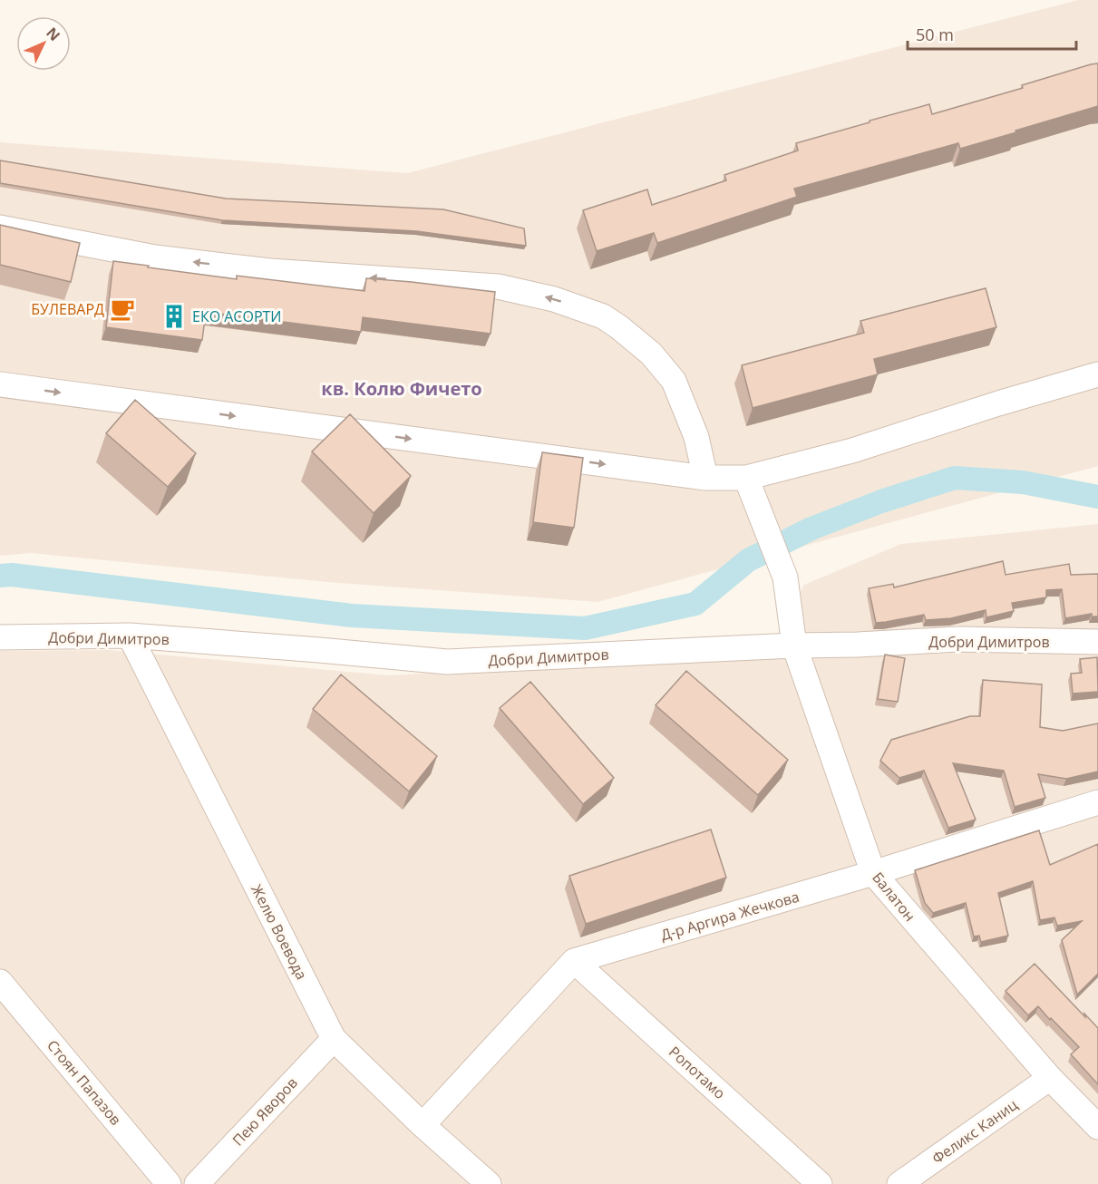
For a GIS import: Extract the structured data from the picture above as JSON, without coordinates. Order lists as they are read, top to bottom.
{
  "streets": {
    "street": [
      "Добри Димитров",
      "Балатон",
      "Д-р Аргира Жечкова",
      "Желю Воевода",
      "Ропотамо",
      "Стоян Папазов",
      "Пею Яворов",
      "Феликс Каниц"
    ]
  },
  "crossings": [
    ["Добри Димитров", "Балатон"],
    ["Добри Димитров", "Желю Воевода"],
    ["Балатон", "Д-р Аргира Жечкова"],
    ["Балатон", "Феликс Каниц"],
    ["Д-р Аргира Жечкова", "Ропотамо"],
    ["Желю Воевода", "Пею Яворов"]
  ],
  "districts": ["кв. Колю Фичето"],
  "places": {
    "cafe": ["БУЛЕВАРД"],
    "building": ["ЕКО АСОРТИ"]
  },
  "scale_bar": "50 m",
  "north": "top right"
}
